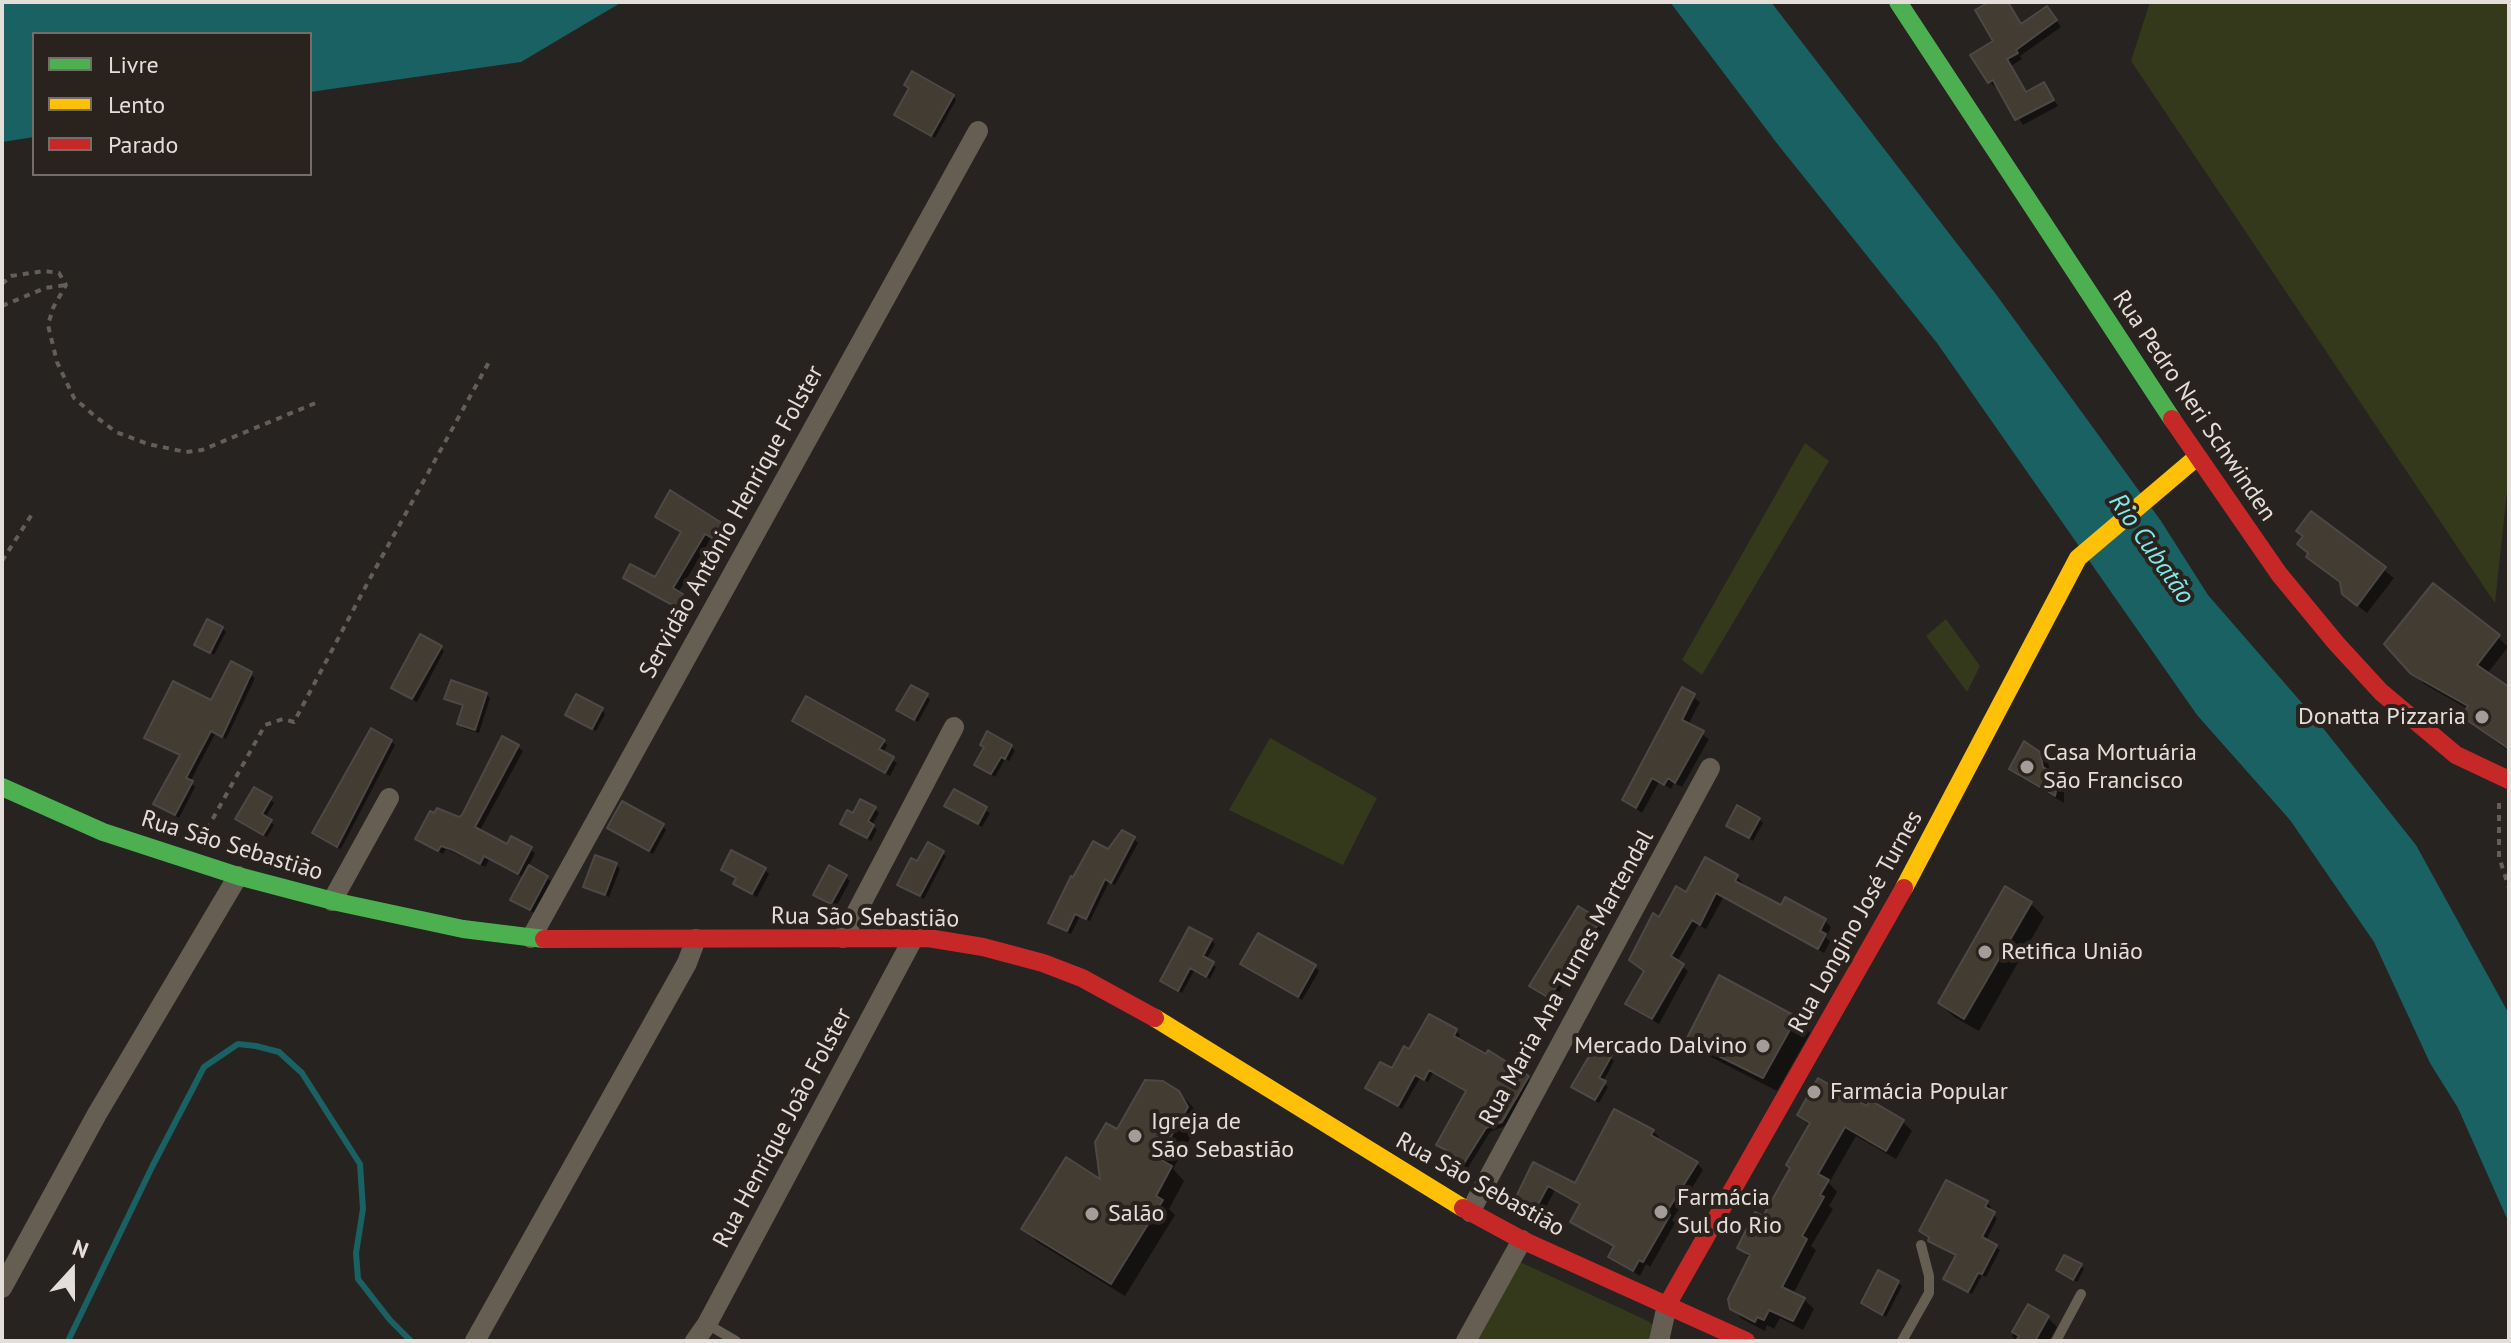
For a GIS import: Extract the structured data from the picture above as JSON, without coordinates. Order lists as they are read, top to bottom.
{
  "streets": {
    "main road": ["Rua Pedro Neri Schwinden", "Rua São Sebastião", "Rua Longino José Turnes"],
    "street": ["Servidão Antônio Henrique Folster", "Rua Maria Ana Turnes Martendal", "Rua Henrique João Folster"]
  },
  "crossings": [
    ["Rua Pedro Neri Schwinden", "Rua Longino José Turnes"],
    ["Servidão Antônio Henrique Folster", "Rua São Sebastião"],
    ["Rua São Sebastião", "Rua Longino José Turnes"],
    ["Rua São Sebastião", "Rua Maria Ana Turnes Martendal"],
    ["Rua São Sebastião", "Rua Henrique João Folster"]
  ],
  "water": ["Rio Cubatão"],
  "places": [
    "Donatta Pizzaria",
    "Casa Mortuária São Francisco",
    "Retifica União",
    "Mercado Dalvino",
    "Farmácia Popular",
    "Igreja de São Sebastião",
    "Farmácia Sul do Rio",
    "Salão"
  ],
  "legend": ["Livre", "Lento", "Parado"],
  "north": "top"
}
